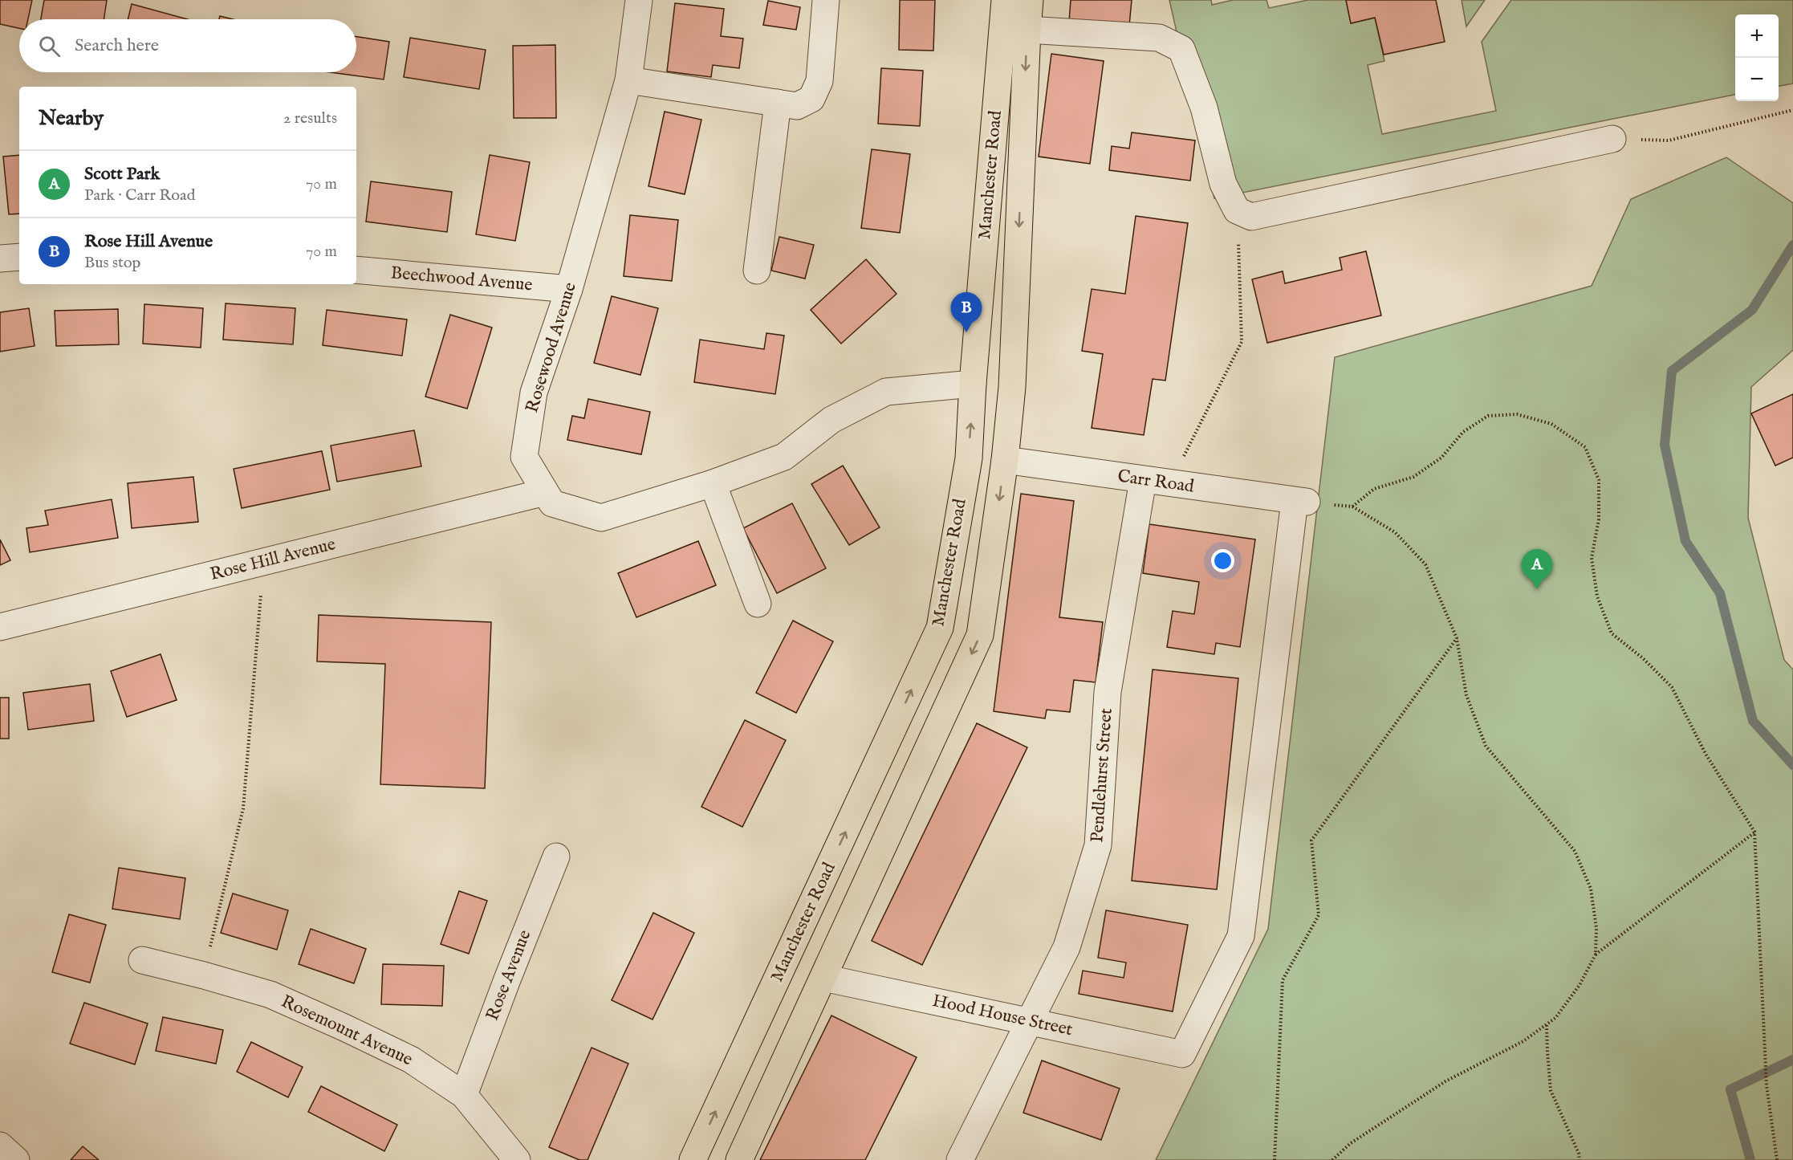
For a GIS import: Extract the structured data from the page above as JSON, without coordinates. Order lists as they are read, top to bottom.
{
  "streets": {
    "main road": ["Manchester Road"],
    "street": [
      "Beechwood Avenue",
      "Rosewood Avenue",
      "Carr Road",
      "Rose Hill Avenue",
      "Pendlehurst Street",
      "Rose Avenue",
      "Hood House Street",
      "Rosemount Avenue"
    ]
  },
  "crossings": [
    ["Manchester Road", "Rosewood Avenue"],
    ["Manchester Road", "Carr Road"],
    ["Manchester Road", "Hood House Street"],
    ["Beechwood Avenue", "Rosewood Avenue"],
    ["Rosewood Avenue", "Rose Hill Avenue"],
    ["Carr Road", "Pendlehurst Street"],
    ["Carr Road", "Hood House Street"],
    ["Pendlehurst Street", "Hood House Street"],
    ["Rose Avenue", "Rosemount Avenue"]
  ],
  "page": {
    "map_buttons": ["+", "−"],
    "search": "Search here",
    "heading": ["Nearby", "2 results"],
    "list": [
      {
        "mark": "A",
        "name": "Scott Park",
        "note": "Park · Carr Road",
        "value": "70 m"
      },
      {
        "mark": "B",
        "name": "Rose Hill Avenue",
        "note": "Bus stop",
        "value": "70 m"
      }
    ],
    "pins": ["B", "A"]
  }
}
